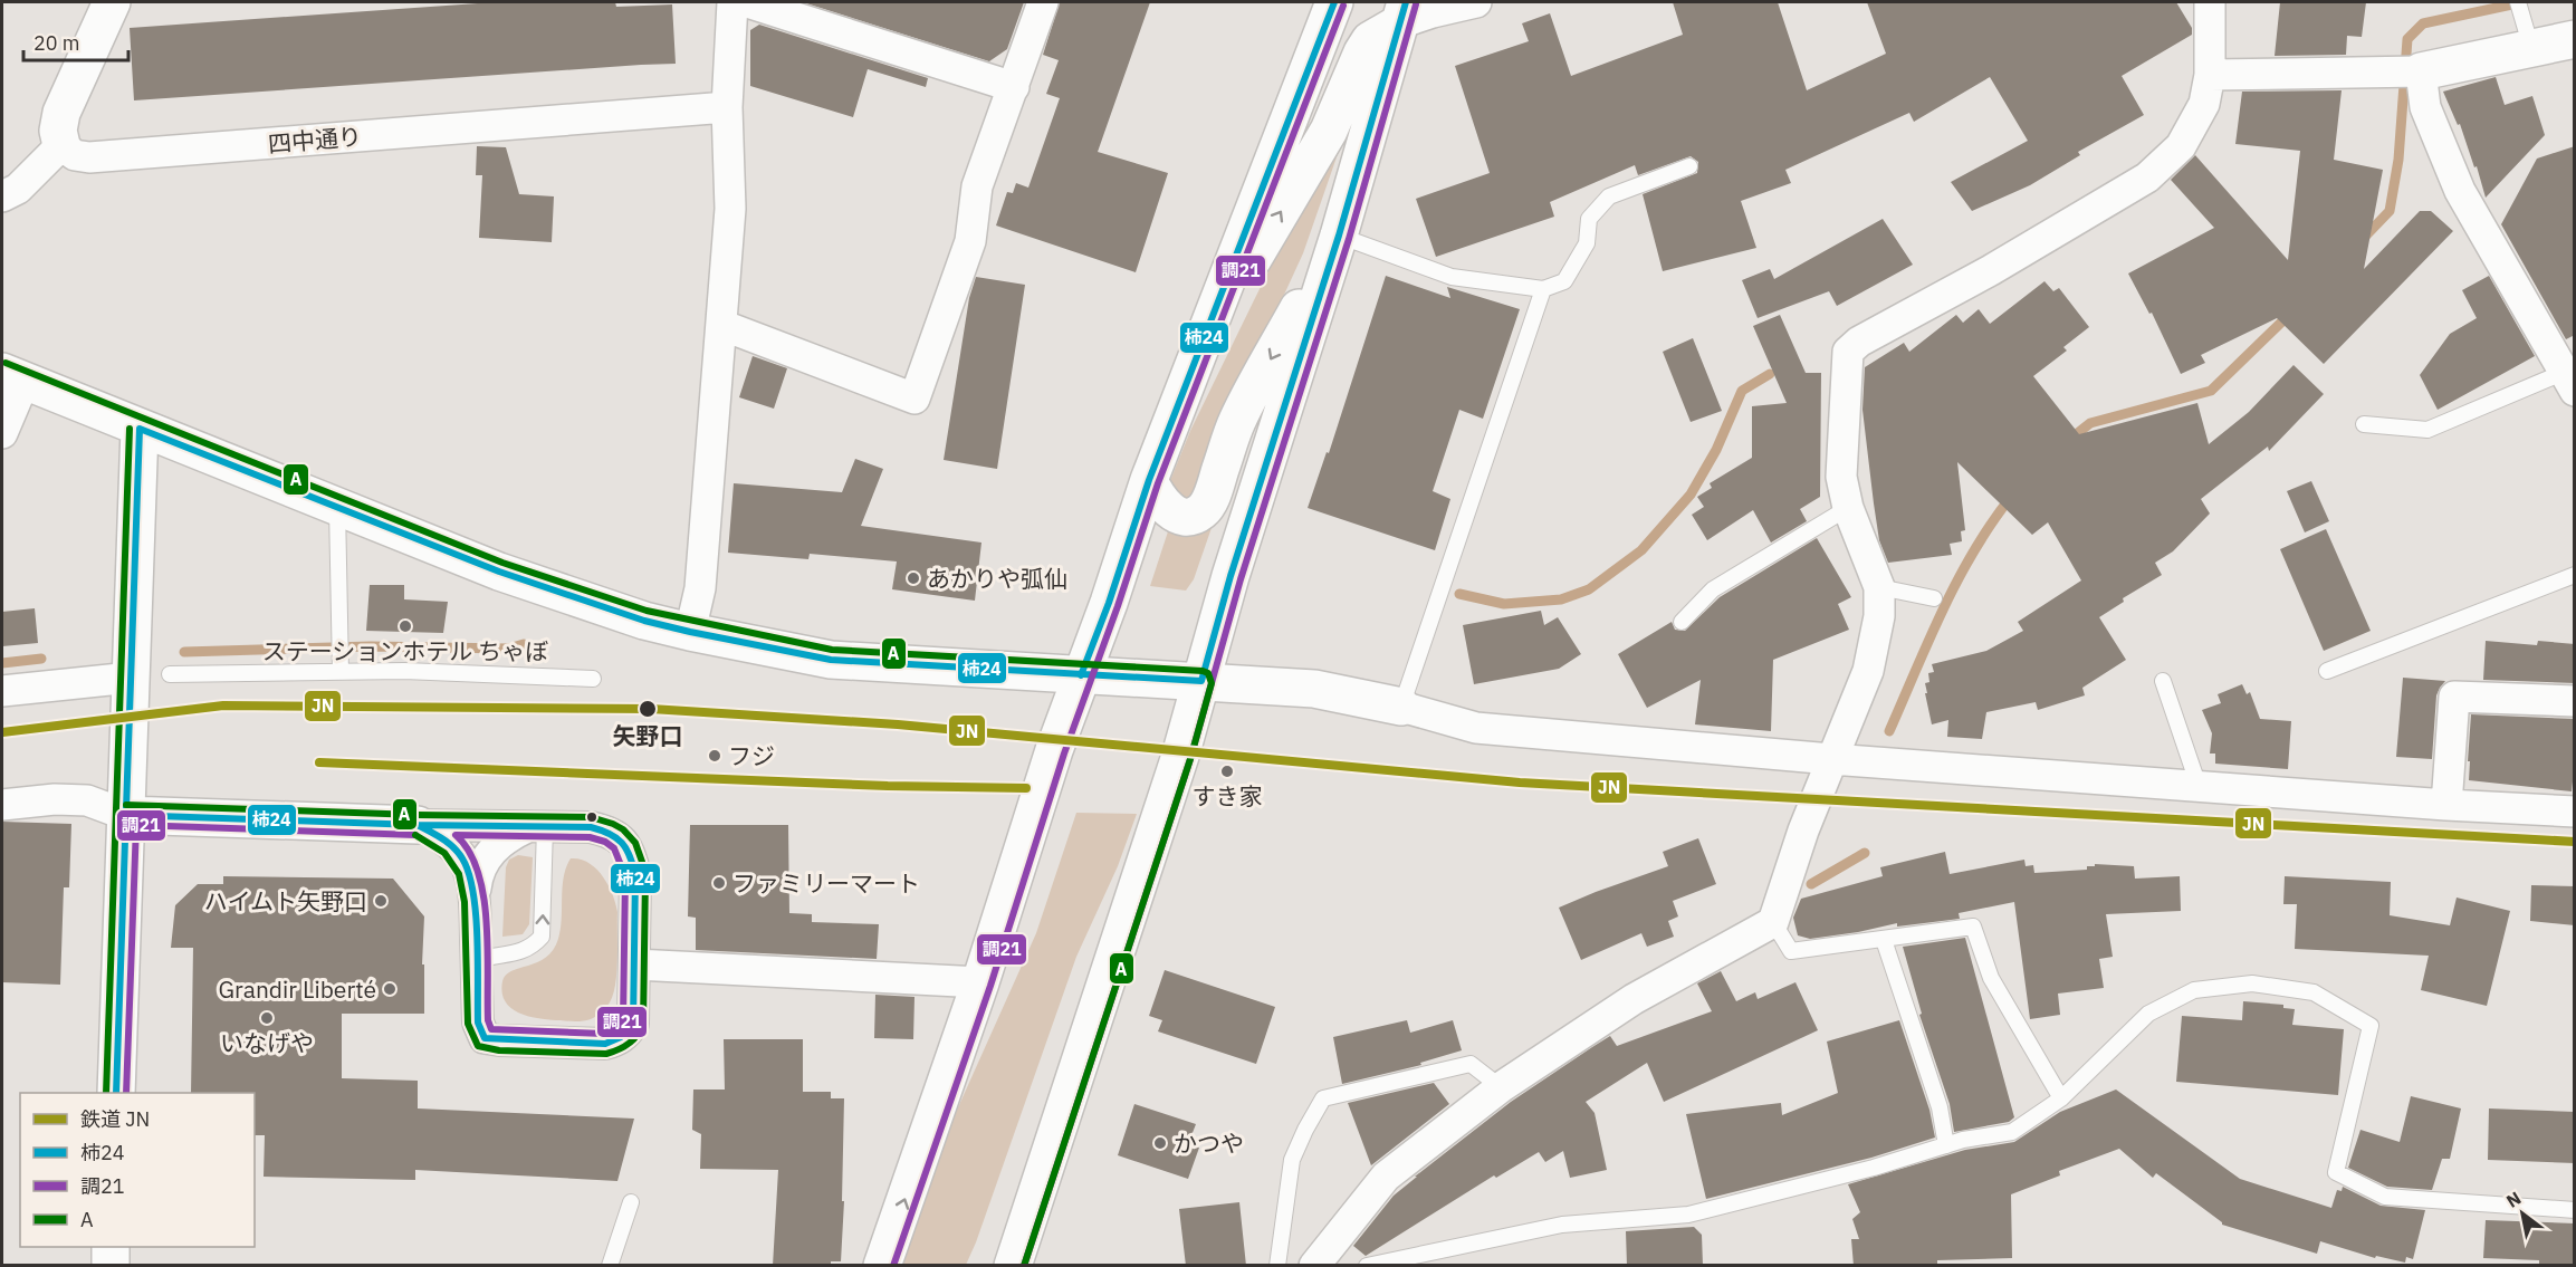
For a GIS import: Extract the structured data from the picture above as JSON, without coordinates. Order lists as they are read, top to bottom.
{
  "streets": {
    "street": ["四中通り"]
  },
  "places": [
    "あかりや弧仙",
    "ステーションホテル ちゃぼ",
    "矢野口",
    "フジ",
    "すき家",
    "ファミリーマート",
    "ハイムト矢野口",
    "Grandir Liberté",
    "いなげや",
    "かつや"
  ],
  "lines": [
    "transit line 柿24",
    "transit line 調21",
    "transit line A",
    "rail line JN"
  ],
  "legend": [
    "鉄道 JN",
    "柿24",
    "調21",
    "A"
  ],
  "scale_bar": "20 m",
  "north": "top left"
}
